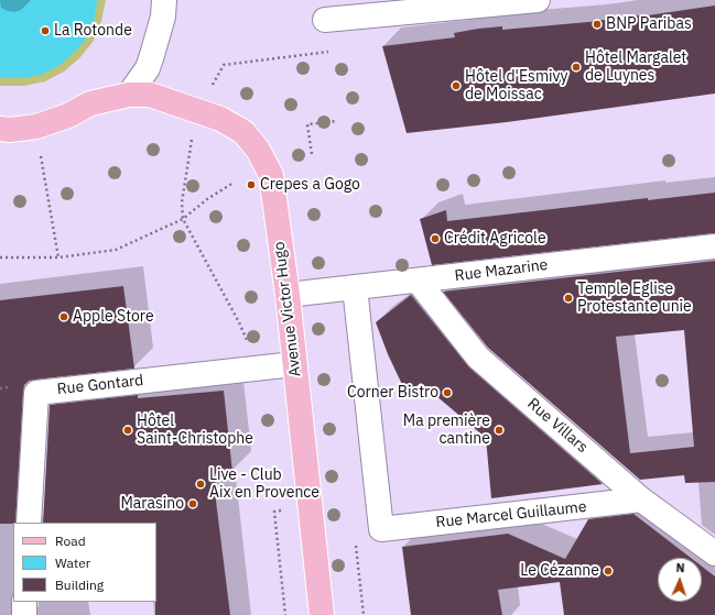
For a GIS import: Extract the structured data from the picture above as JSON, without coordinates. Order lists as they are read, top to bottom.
{
  "streets": {
    "main road": ["Avenue Victor Hugo"],
    "street": [
      "Rue Mazarine",
      "Rue Gontard",
      "Rue Villars",
      "Rue Marcel Guillaume"
    ]
  },
  "crossings": [
    ["Rue Mazarine", "Avenue Victor Hugo"],
    ["Rue Mazarine", "Rue Villars"],
    ["Rue Mazarine", "Rue Marcel Guillaume"],
    ["Avenue Victor Hugo", "Rue Gontard"],
    ["Rue Villars", "Rue Marcel Guillaume"]
  ],
  "places": [
    "BNP Paribas",
    "La Rotonde",
    "Hôtel Margalet de Luynes",
    "Hôtel d'Esmivy de Moissac",
    "Crepes a Gogo",
    "Crédit Agricole",
    "Temple Eglise Protestante unie",
    "Apple Store",
    "Corner Bistro",
    "Hôtel Saint-Christophe",
    "Ma première cantine",
    "Live - Club Aix en Provence",
    "Marasino",
    "Le Cézanne"
  ],
  "legend": ["Road", "Water", "Building"],
  "north": "top"
}
